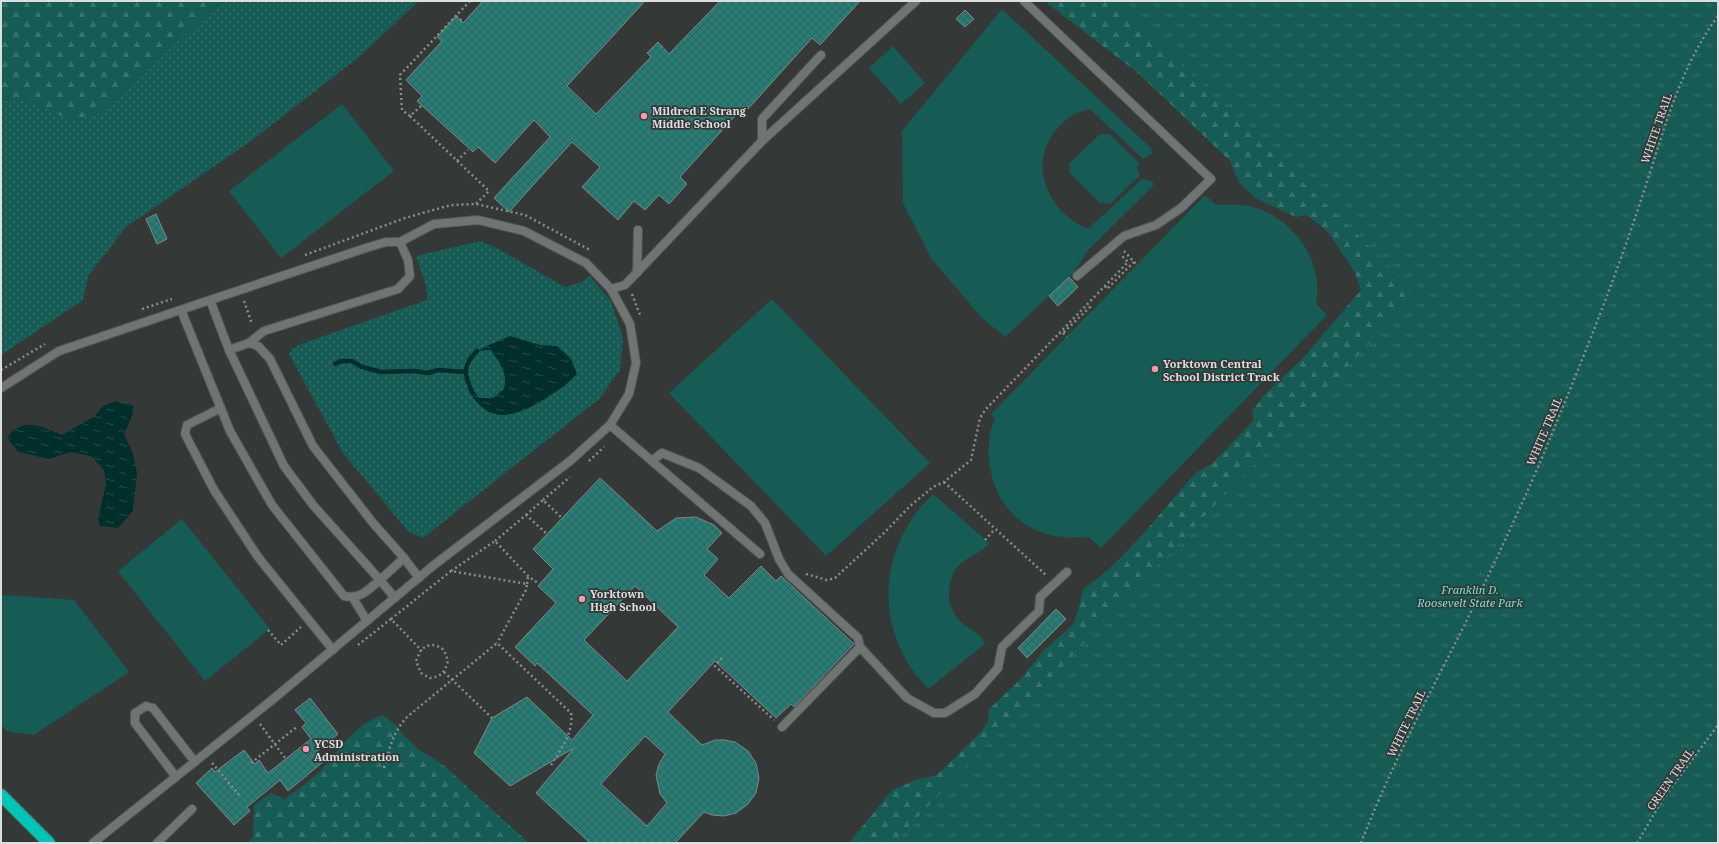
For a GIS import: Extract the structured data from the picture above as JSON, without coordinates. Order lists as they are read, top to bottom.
{
  "streets": {
    "path": ["WHITE TRAIL", "GREEN TRAIL"]
  },
  "parks": ["Franklin D. Roosevelt State Park"],
  "places": [
    "Mildred E Strang Middle School",
    "Yorktown Central School District Track",
    "Yorktown High School",
    "YCSD Administration"
  ]
}
